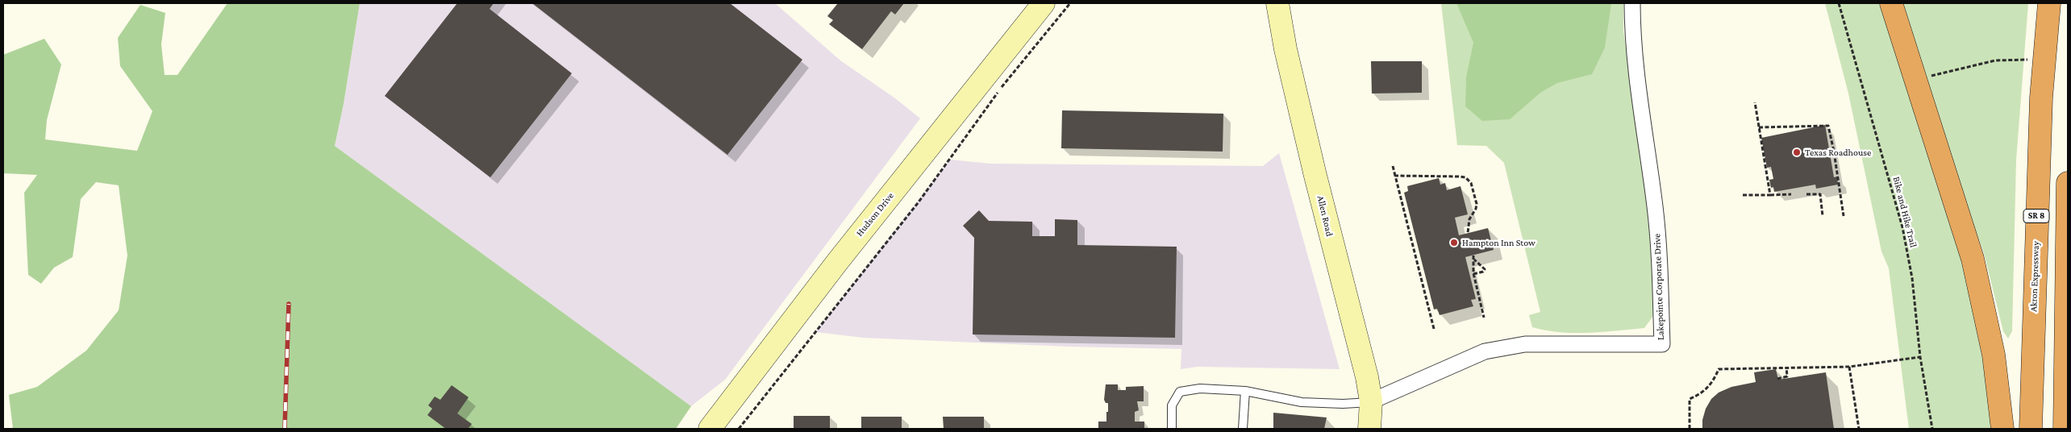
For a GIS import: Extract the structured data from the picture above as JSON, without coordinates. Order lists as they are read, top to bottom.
{
  "streets": {
    "highway": ["SR 8", "Akron Expressway"],
    "main road": ["Hudson Drive", "Allen Road"],
    "street": ["Lakepointe Corporate Drive"],
    "path": ["Bike and Hike Trail"]
  },
  "crossings": [
    ["Allen Road", "Lakepointe Corporate Drive"]
  ],
  "places": ["Texas Roadhouse", "Hampton Inn Stow"]
}
